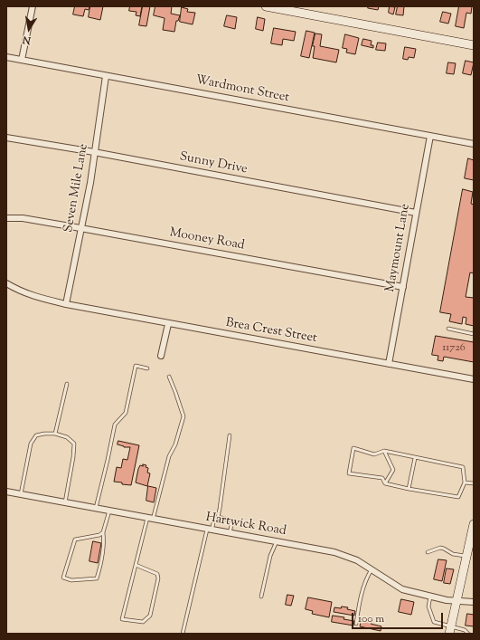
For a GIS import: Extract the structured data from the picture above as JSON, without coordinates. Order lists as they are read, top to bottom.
{
  "streets": {
    "street": [
      "Wardmont Street",
      "Sunny Drive",
      "Seven Mile Lane",
      "Mooney Road",
      "Maymount Lane",
      "Brea Crest Street",
      "Hartwick Road"
    ]
  },
  "crossings": [
    ["Wardmont Street", "Seven Mile Lane"],
    ["Wardmont Street", "Maymount Lane"],
    ["Sunny Drive", "Seven Mile Lane"],
    ["Sunny Drive", "Maymount Lane"],
    ["Seven Mile Lane", "Mooney Road"],
    ["Seven Mile Lane", "Brea Crest Street"],
    ["Mooney Road", "Maymount Lane"],
    ["Maymount Lane", "Brea Crest Street"]
  ],
  "house_numbers": ["11726"],
  "scale_bar": "100 m",
  "north": "bottom"
}
